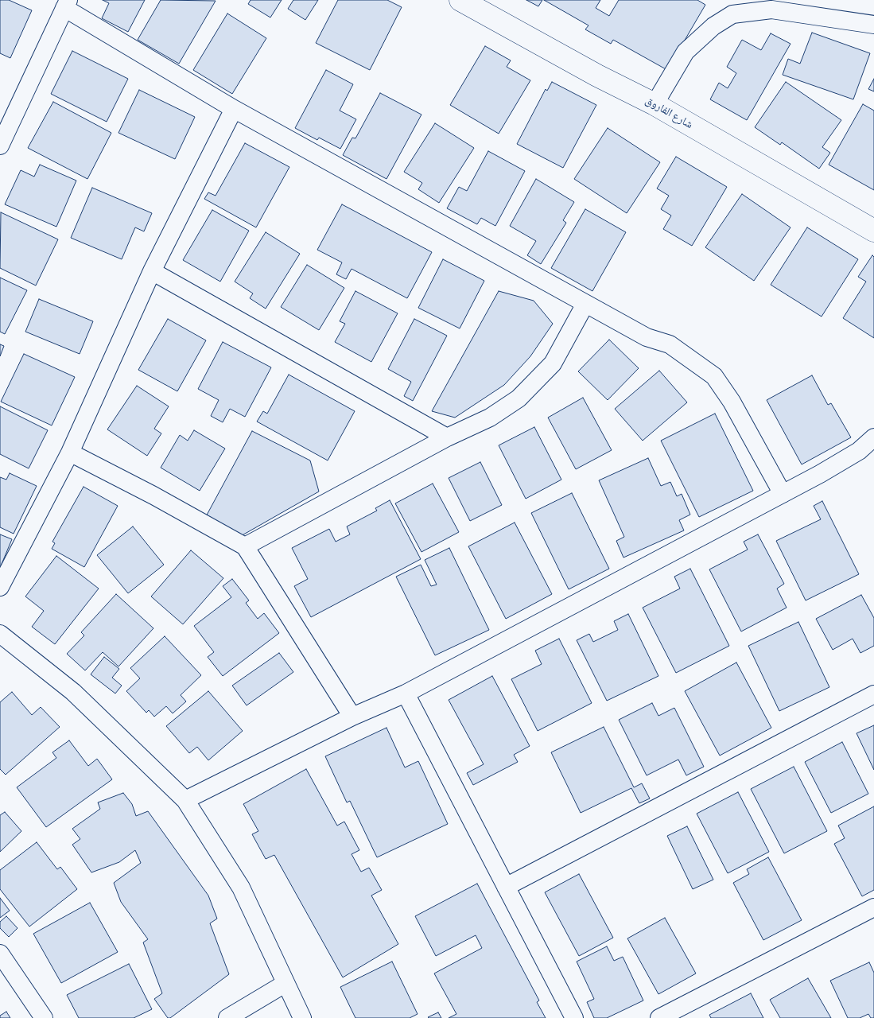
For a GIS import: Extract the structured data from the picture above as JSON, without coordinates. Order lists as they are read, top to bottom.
{
  "streets": {
    "main road": ["شارع الفاروق"]
  }
}
